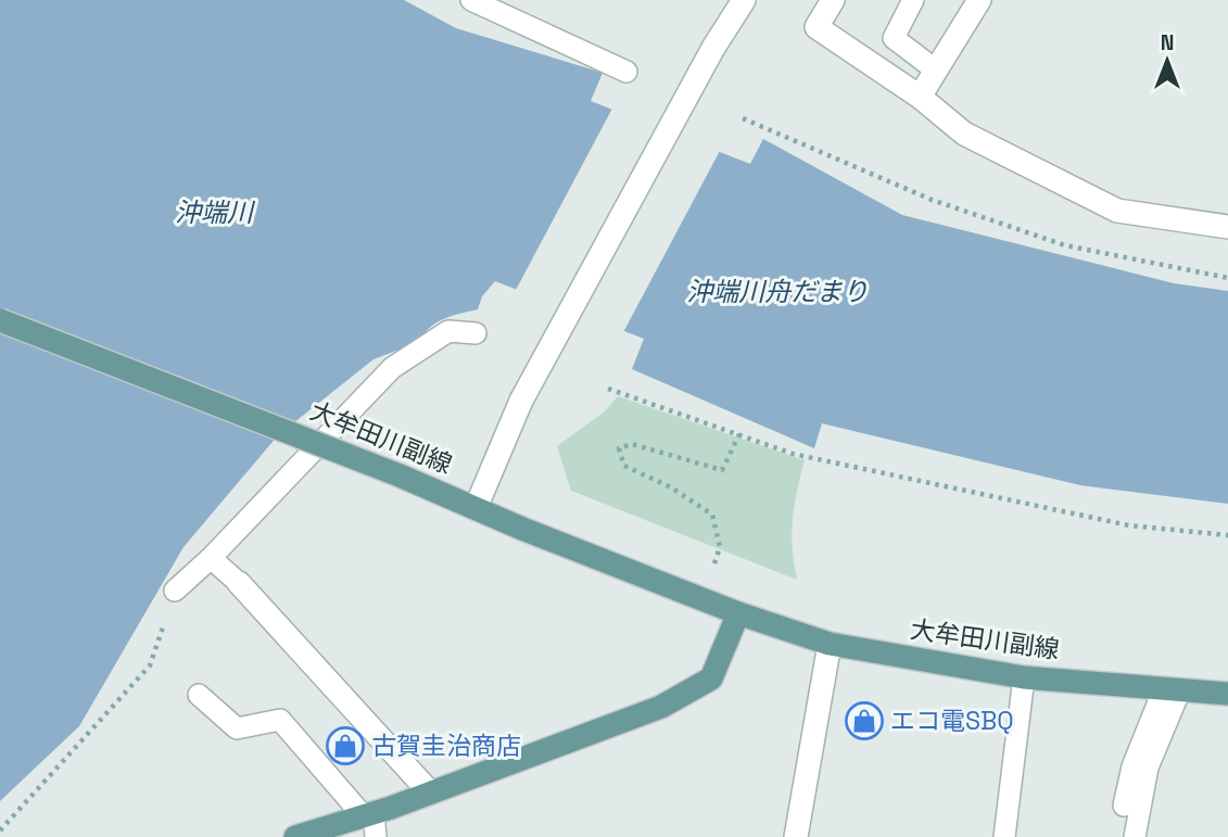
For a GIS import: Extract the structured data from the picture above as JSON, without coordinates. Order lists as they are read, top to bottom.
{
  "streets": {
    "main road": ["大牟田川副線"]
  },
  "water": ["沖端川", "沖端川舟だまり"],
  "places": {
    "shop": ["エコ電SBQ", "古賀圭治商店"]
  },
  "north": "top"
}
